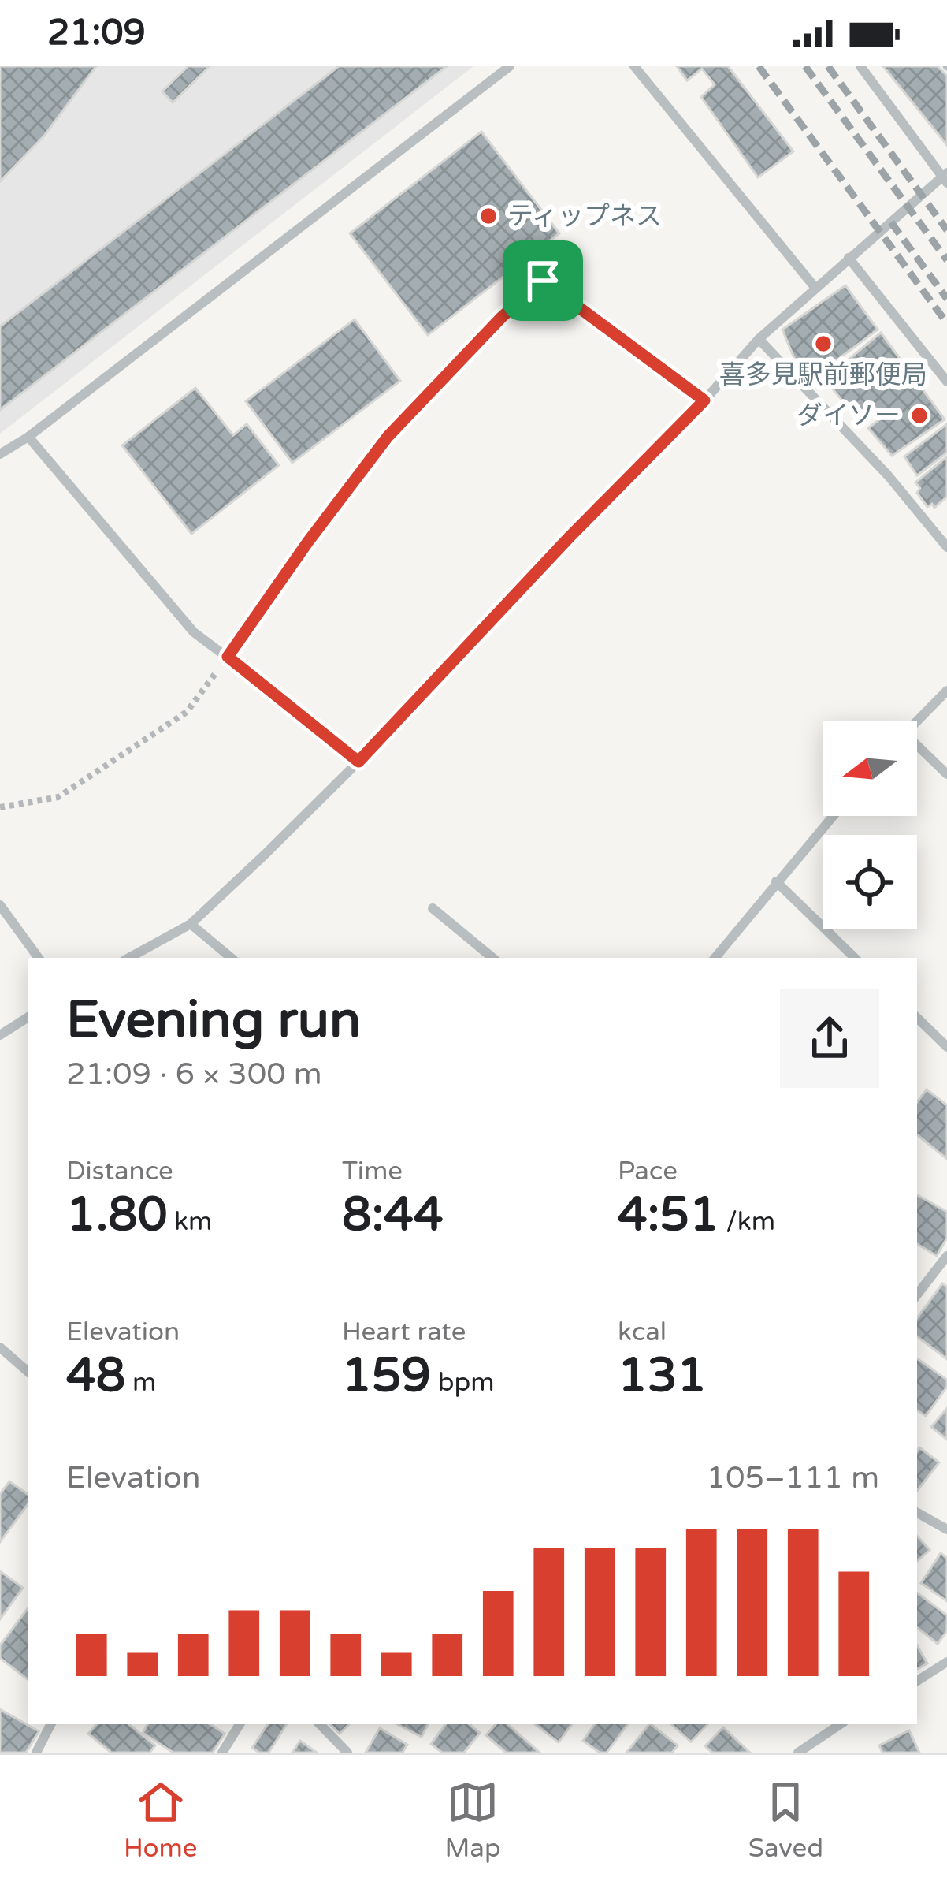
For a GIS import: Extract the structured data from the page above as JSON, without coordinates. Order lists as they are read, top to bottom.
{
  "places": ["ティップネス", "喜多見駅前郵便局", "ダイソー"],
  "north": "left",
  "page": {
    "status": "21:09",
    "heading": ["Evening run", "21:09 · 6 × 300 m"],
    "stats": [
      ["Distance", "1.80 km"],
      ["Time", "8:44"],
      ["Pace", "4:51 /km"],
      ["Elevation", "48 m"],
      ["Heart rate", "159 bpm"],
      ["kcal", "131"]
    ],
    "chart": ["Elevation", "105–111 m"],
    "tabs": ["Home", "Map", "Saved"]
  }
}
